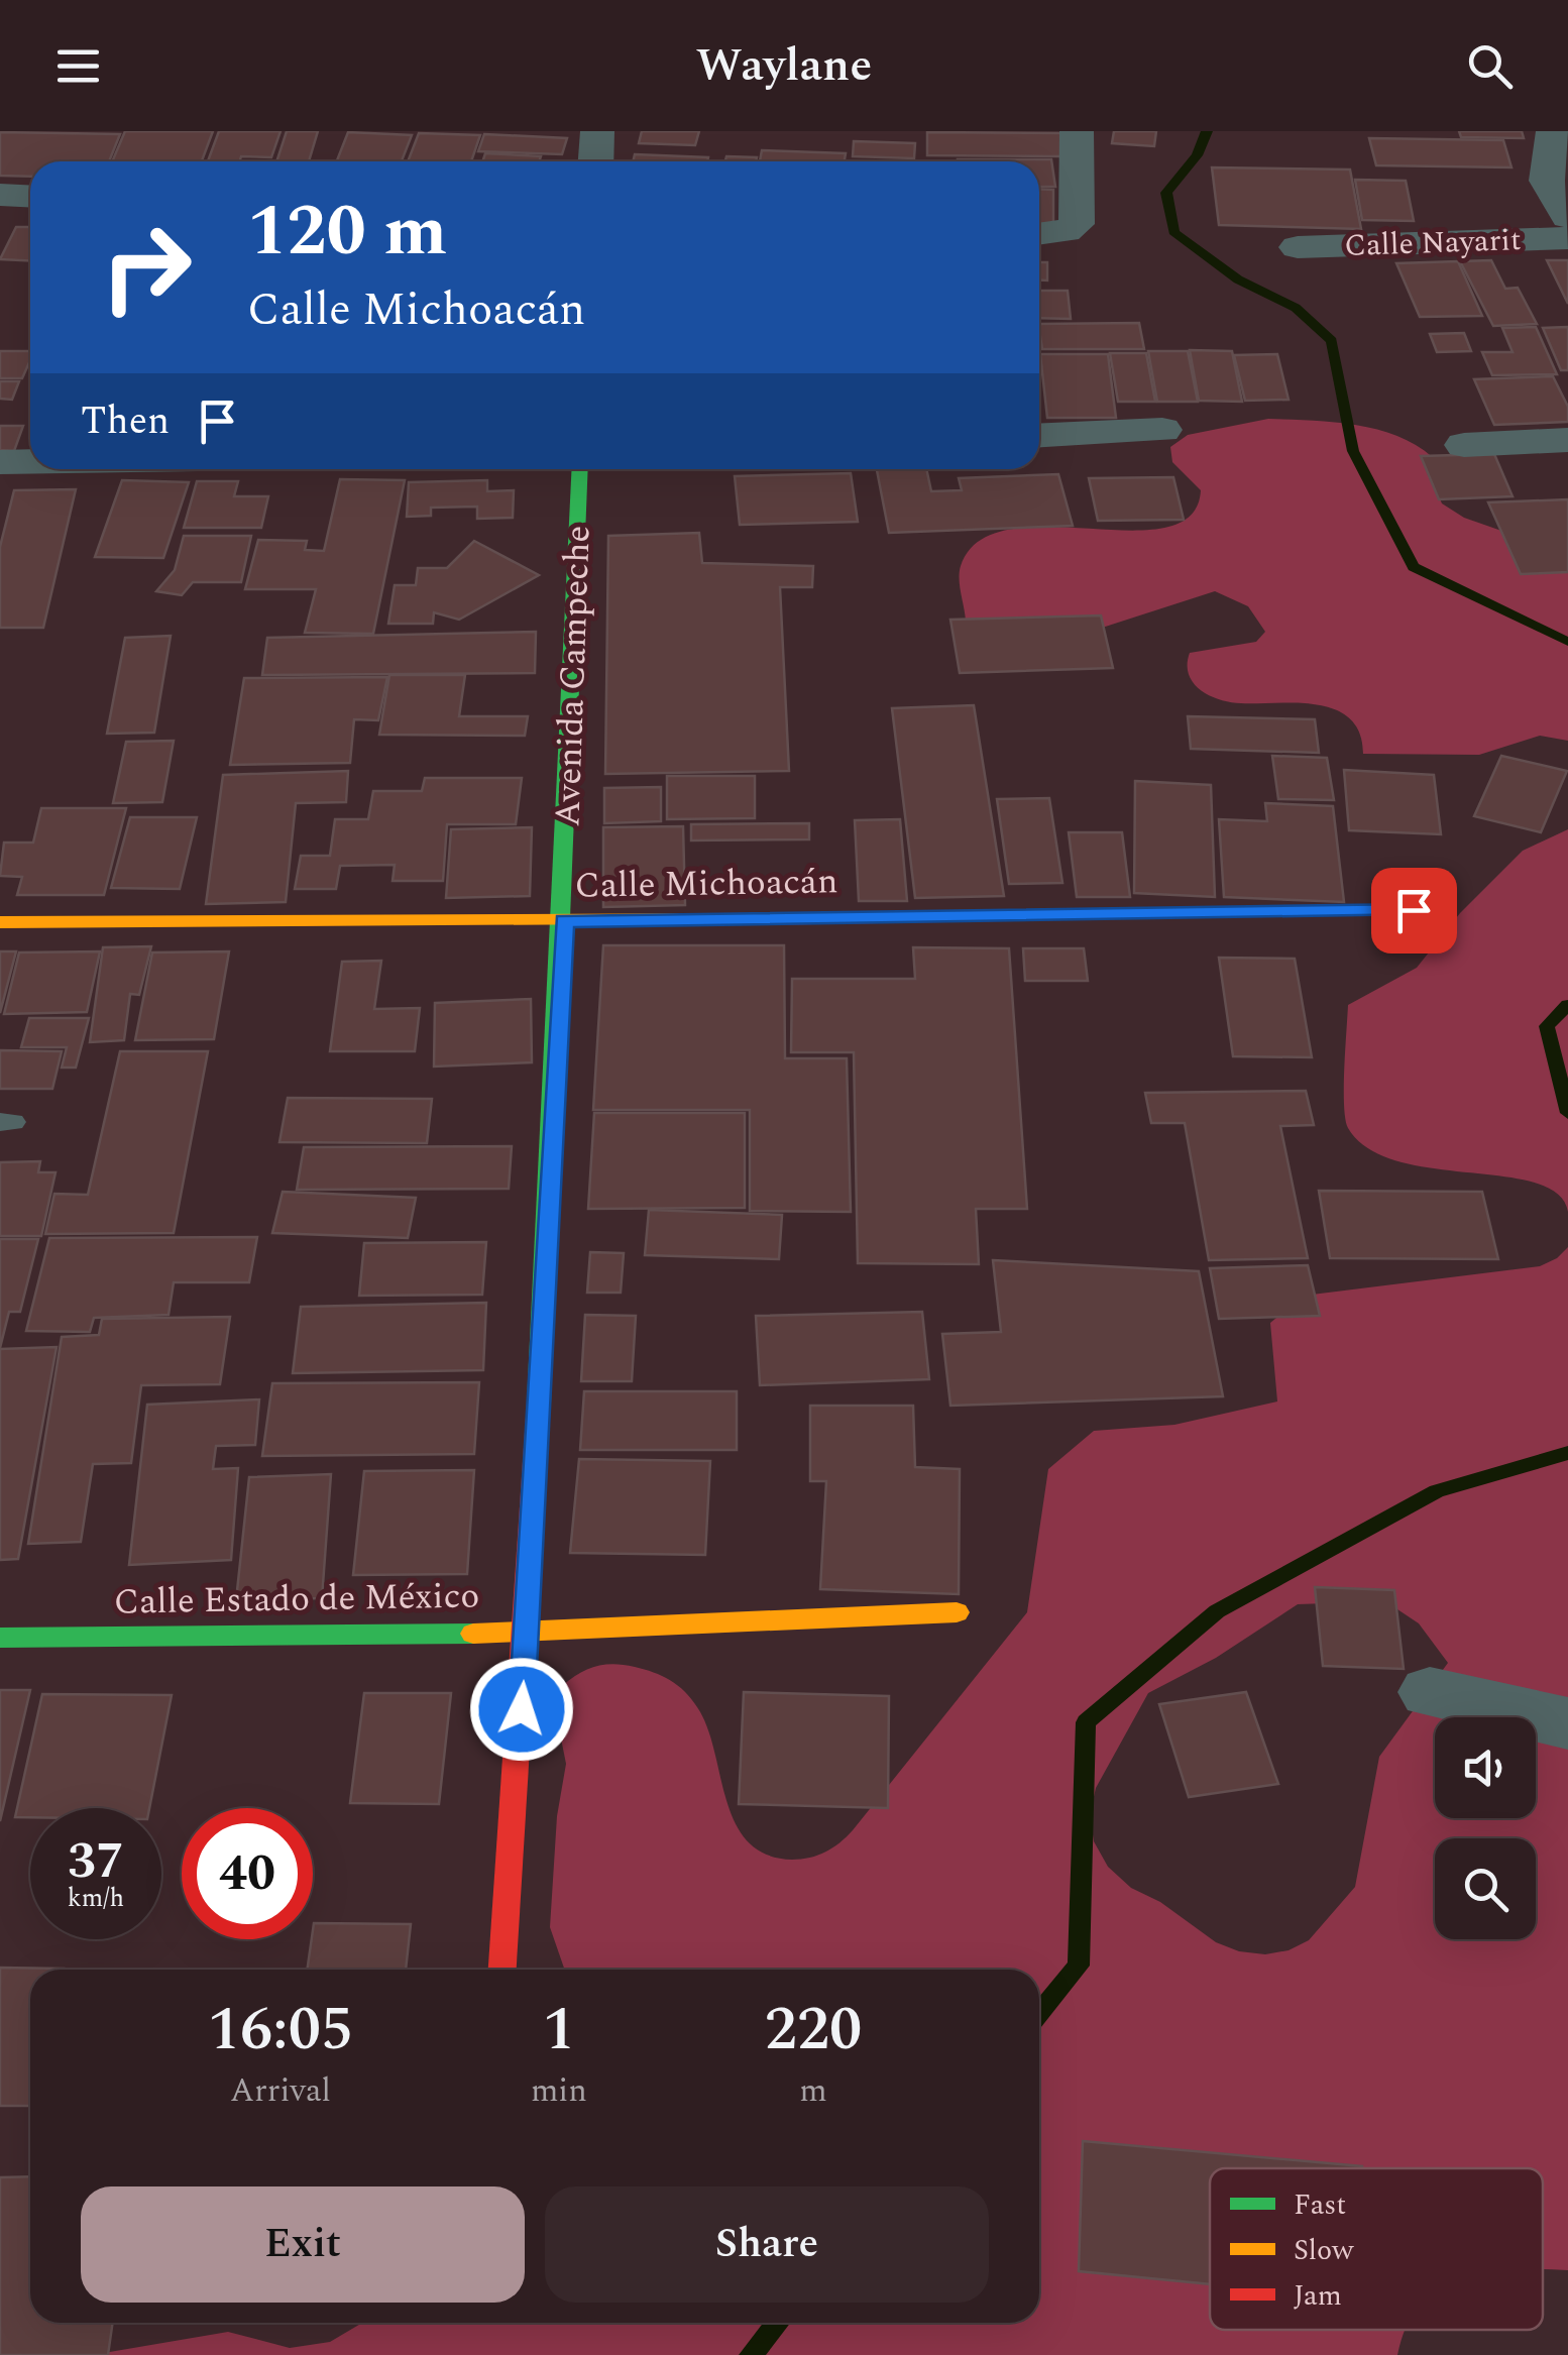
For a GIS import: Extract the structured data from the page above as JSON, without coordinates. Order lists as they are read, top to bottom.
{
  "streets": {
    "street": [
      "Calle Nayarit",
      "Avenida Campeche",
      "Calle Michoacán",
      "Calle Estado de México"
    ]
  },
  "crossings": [
    ["Avenida Campeche", "Calle Michoacán"],
    ["Avenida Campeche", "Calle Estado de México"]
  ],
  "legend": ["Fast", "Slow", "Jam"],
  "page": {
    "header": "Waylane",
    "turn": ["120 m", "Calle Michoacán"],
    "then": "Then",
    "speed": "37 km/h",
    "limit": "40",
    "eta": [
      "16:05",
      "Arrival",
      "1",
      "min",
      "220",
      "m"
    ],
    "buttons": ["Exit", "Share"]
  }
}
